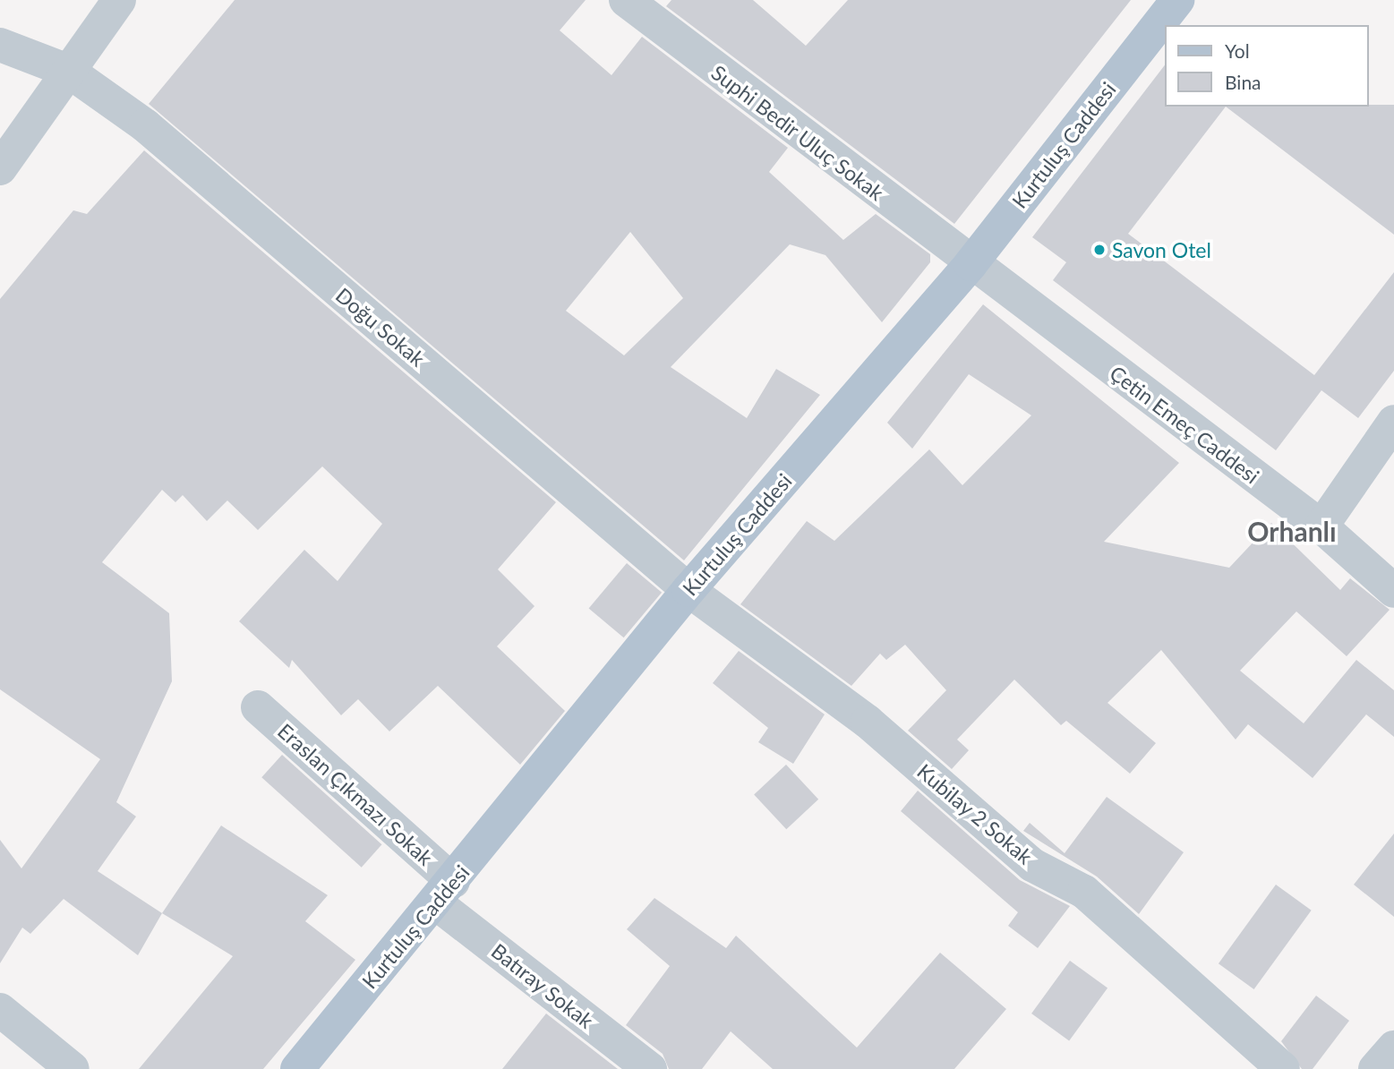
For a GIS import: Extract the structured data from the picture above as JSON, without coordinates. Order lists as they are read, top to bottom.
{
  "streets": {
    "main road": ["Kurtuluş Caddesi"],
    "street": [
      "Suphi Bedir Uluç Sokak",
      "Doğu Sokak",
      "Çetin Emeç Caddesi",
      "Eraslan Çıkmazı Sokak",
      "Kubilay 2 Sokak",
      "Batıray Sokak"
    ]
  },
  "crossings": [
    ["Suphi Bedir Uluç Sokak", "Kurtuluş Caddesi"],
    ["Suphi Bedir Uluç Sokak", "Çetin Emeç Caddesi"],
    ["Kurtuluş Caddesi", "Doğu Sokak"],
    ["Kurtuluş Caddesi", "Çetin Emeç Caddesi"],
    ["Kurtuluş Caddesi", "Eraslan Çıkmazı Sokak"],
    ["Kurtuluş Caddesi", "Kubilay 2 Sokak"],
    ["Kurtuluş Caddesi", "Batıray Sokak"],
    ["Doğu Sokak", "Kubilay 2 Sokak"],
    ["Eraslan Çıkmazı Sokak", "Batıray Sokak"]
  ],
  "districts": ["Orhanlı"],
  "places": ["Savon Otel"],
  "legend": ["Yol", "Bina"]
}
